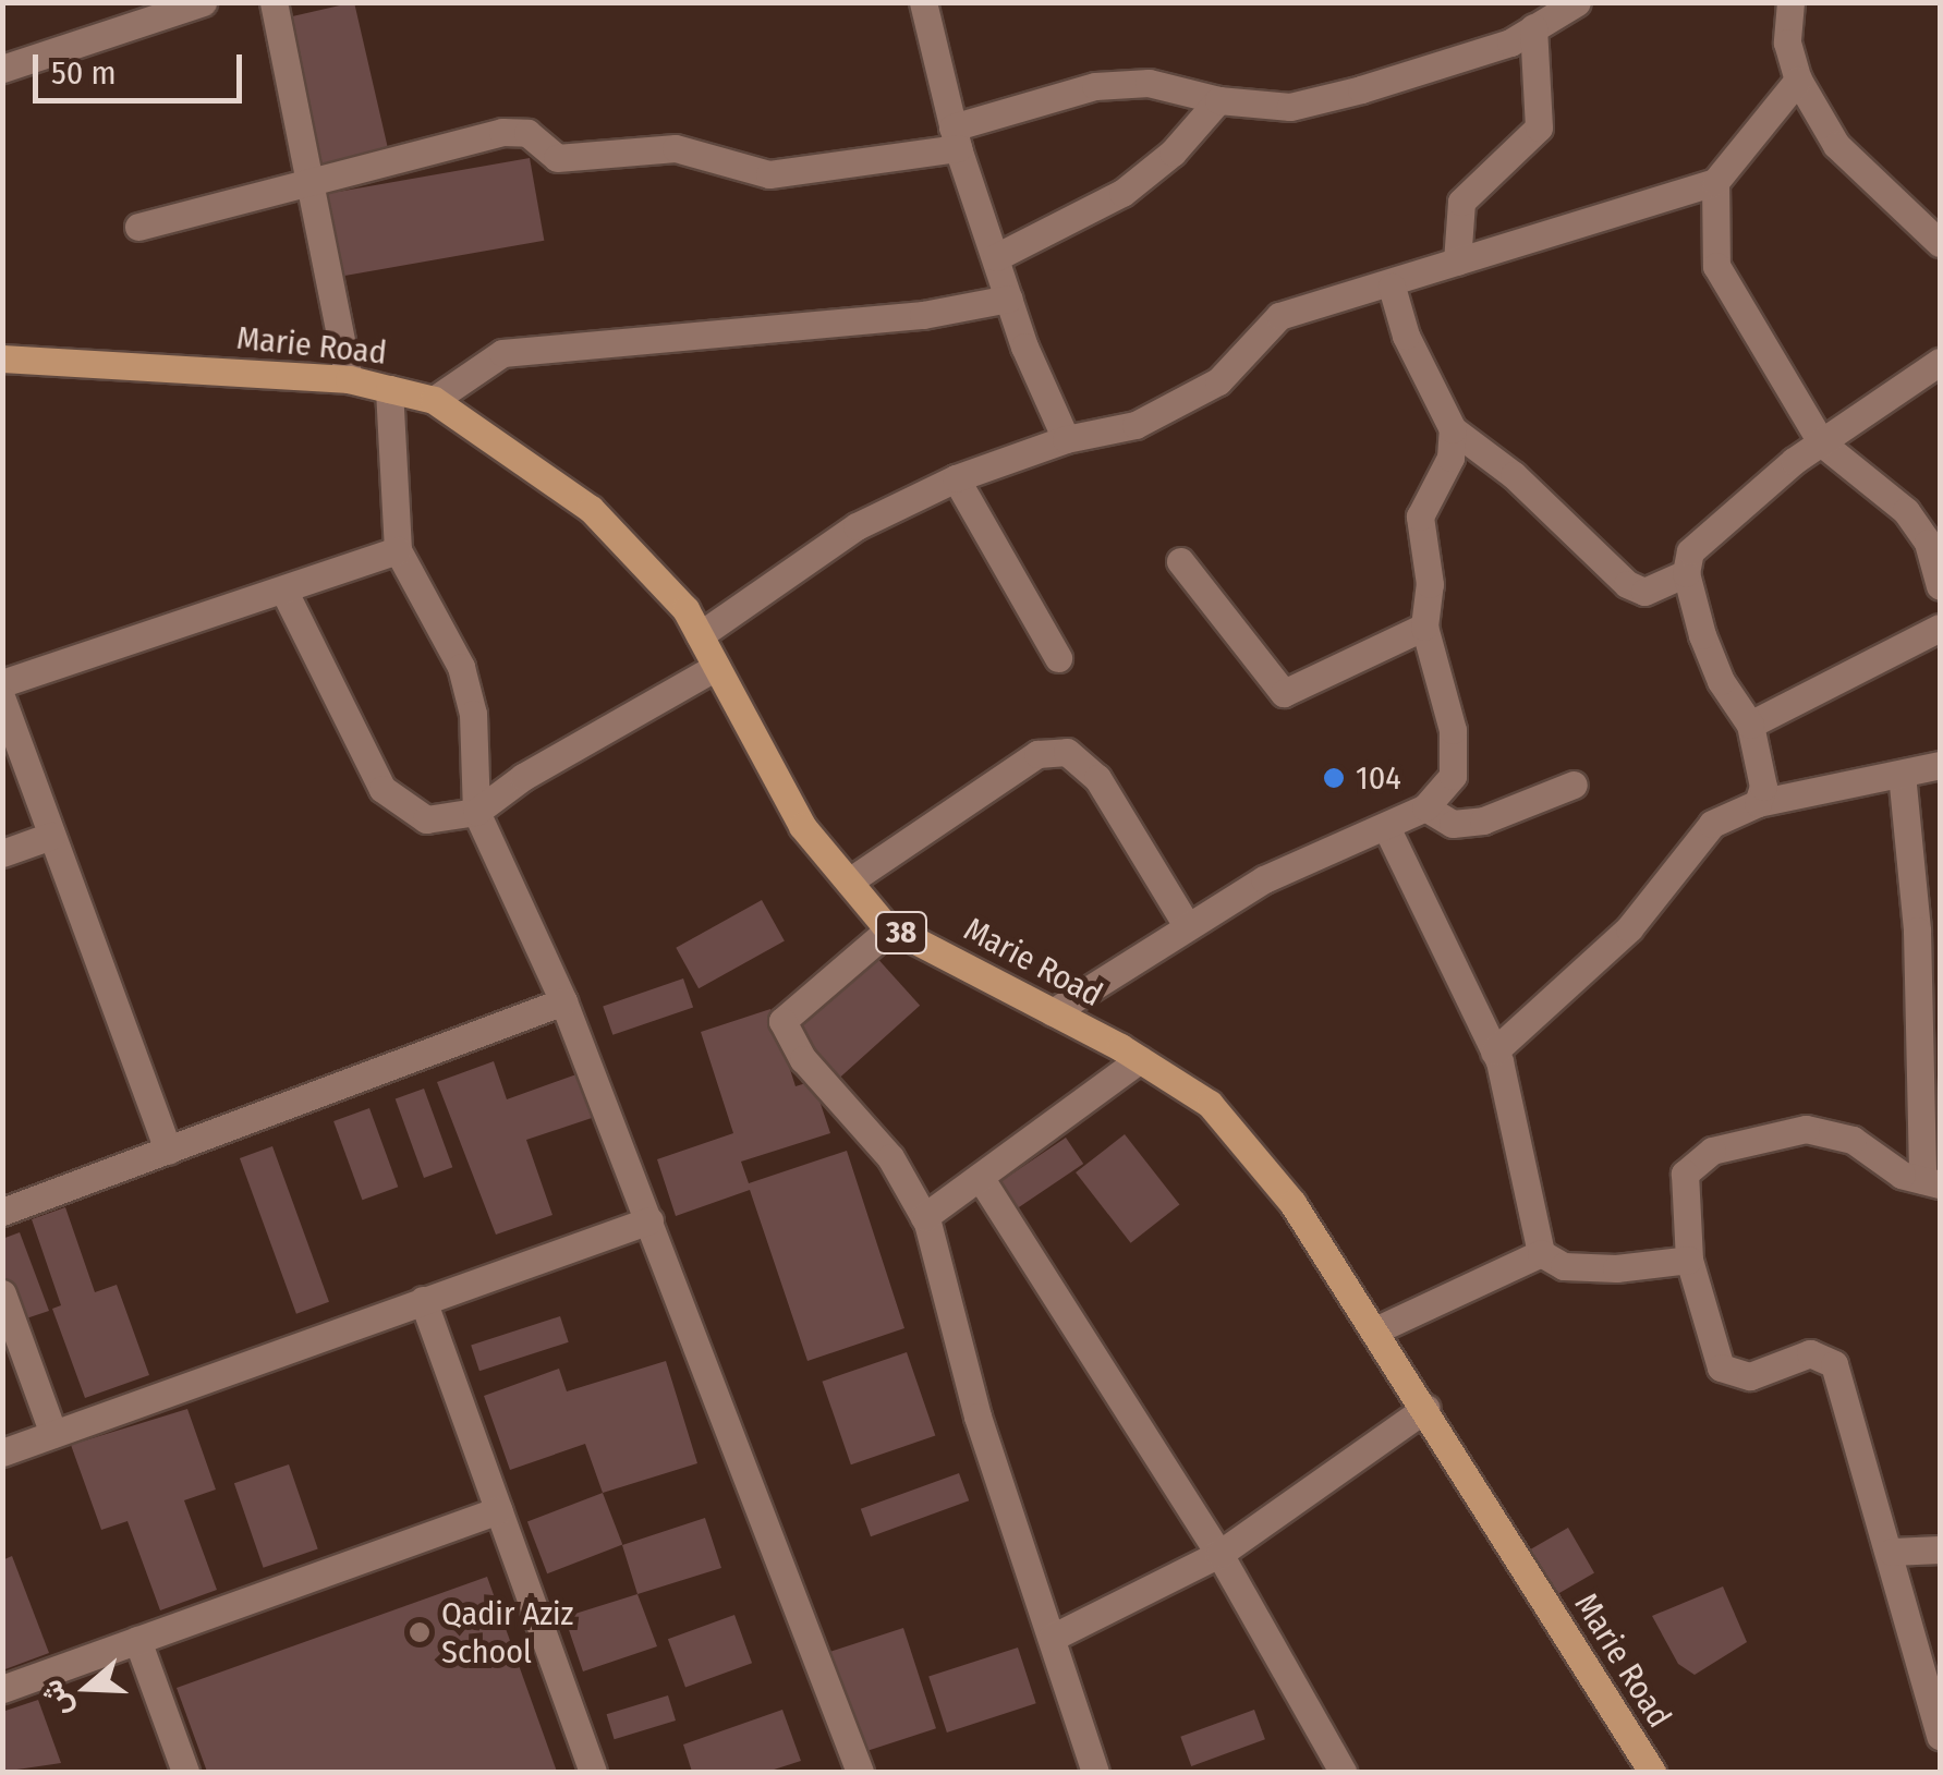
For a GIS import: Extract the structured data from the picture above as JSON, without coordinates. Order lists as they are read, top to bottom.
{
  "streets": {
    "main road": ["Marie Road", "38"]
  },
  "places": ["104", "Qadir Aziz School"],
  "scale_bar": "50 m",
  "north": "left"
}
